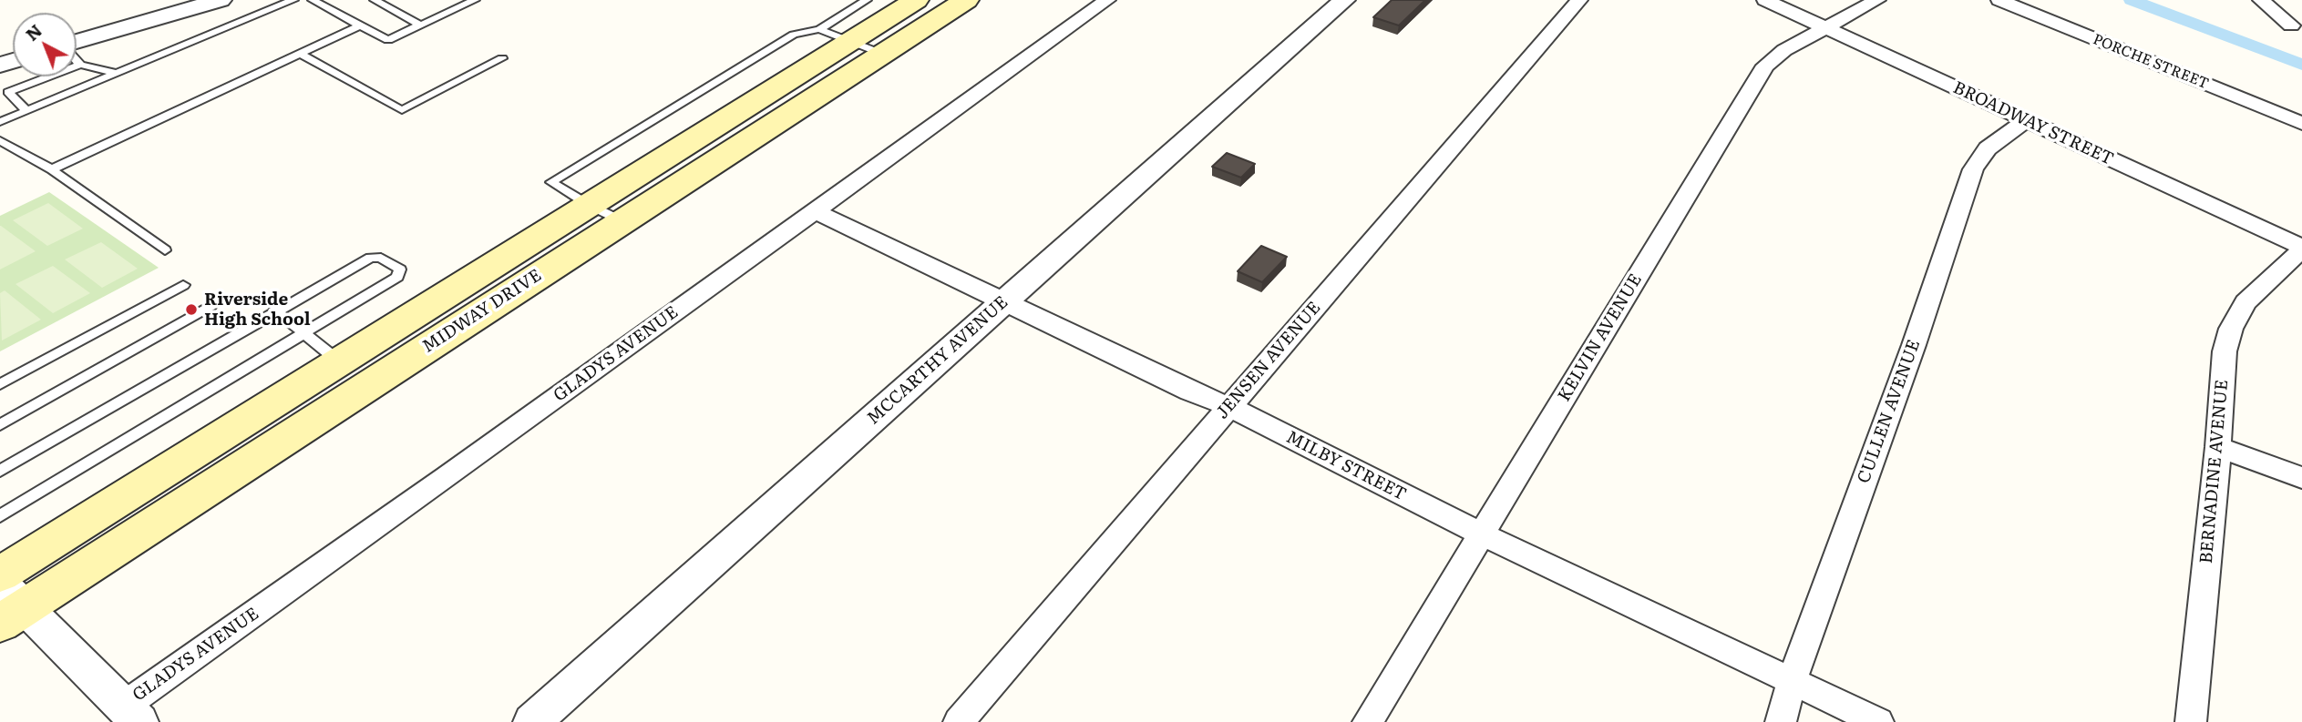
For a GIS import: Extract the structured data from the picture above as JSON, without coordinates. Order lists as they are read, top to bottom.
{
  "streets": {
    "main road": ["MIDWAY DRIVE"],
    "street": [
      "PORCHE STREET",
      "BROADWAY STREET",
      "KELVIN AVENUE",
      "GLADYS AVENUE",
      "MCCARTHY AVENUE",
      "JENSEN AVENUE",
      "CULLEN AVENUE",
      "MILBY STREET",
      "BERNADINE AVENUE"
    ]
  },
  "crossings": [
    ["BROADWAY STREET", "KELVIN AVENUE"],
    ["BROADWAY STREET", "CULLEN AVENUE"],
    ["BROADWAY STREET", "BERNADINE AVENUE"],
    ["KELVIN AVENUE", "MILBY STREET"],
    ["GLADYS AVENUE", "MILBY STREET"],
    ["MCCARTHY AVENUE", "MILBY STREET"],
    ["JENSEN AVENUE", "MILBY STREET"],
    ["CULLEN AVENUE", "MILBY STREET"]
  ],
  "places": ["Riverside High School"],
  "north": "top left"
}
